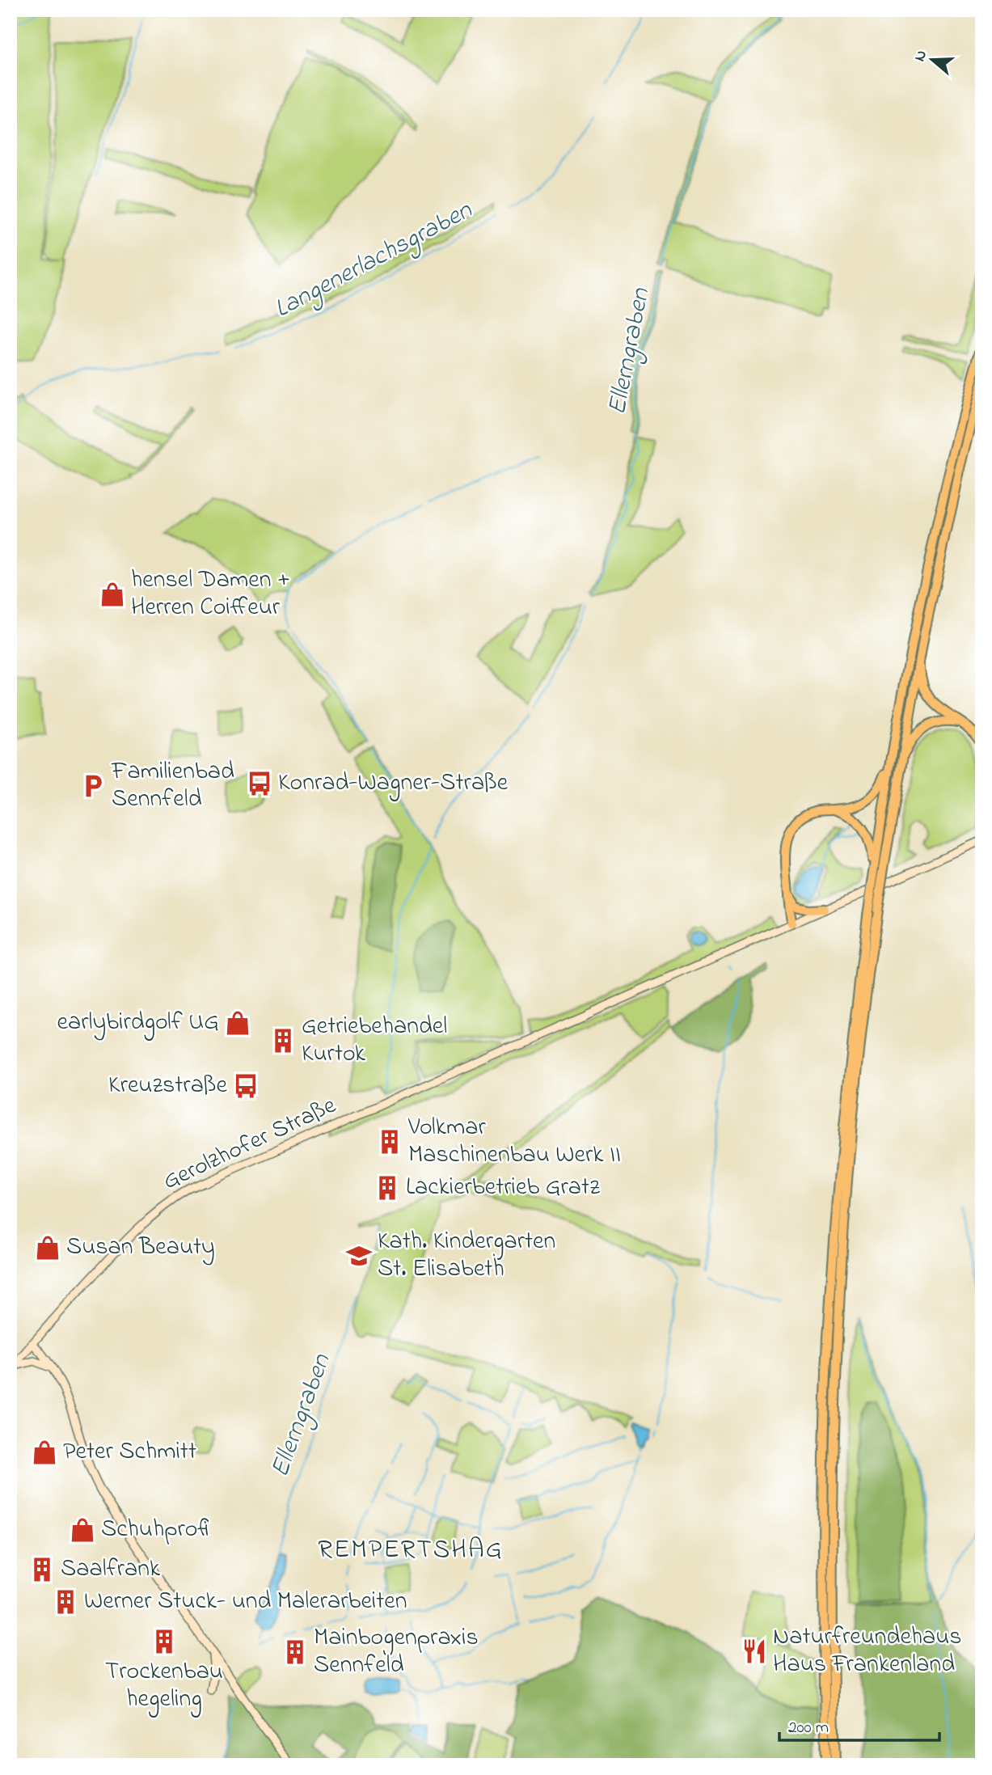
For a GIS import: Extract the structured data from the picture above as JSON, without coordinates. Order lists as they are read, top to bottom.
{
  "streets": {
    "main road": ["Gerolzhofer Straße"]
  },
  "districts": ["REMPERTSHAG"],
  "water": ["Langenerlachsgraben", "Ellerngraben"],
  "places": {
    "shop": [
      "hensel Damen + Herren Coiffeur",
      "earlybirdgolf UG",
      "Susan Beauty",
      "Peter Schmitt",
      "Schuhprofi"
    ],
    "bus stop": ["Konrad-Wagner-Straße", "Kreuzstraße"],
    "parking": ["Familienbad Sennfeld"],
    "building": [
      "Getriebehandel Kurtok",
      "Volkmar Maschinenbau Werk II",
      "Lackierbetrieb Gratz",
      "Saalfrank",
      "Werner Stuck- und Malerarbeiten",
      "Trockenbau hegeling",
      "Mainbogenpraxis Sennfeld"
    ],
    "school or university": ["Kath. Kindergarten St. Elisabeth"],
    "restaurant": ["Naturfreundehaus Haus Frankenland"]
  },
  "scale_bar": "200 m",
  "north": "left"
}
